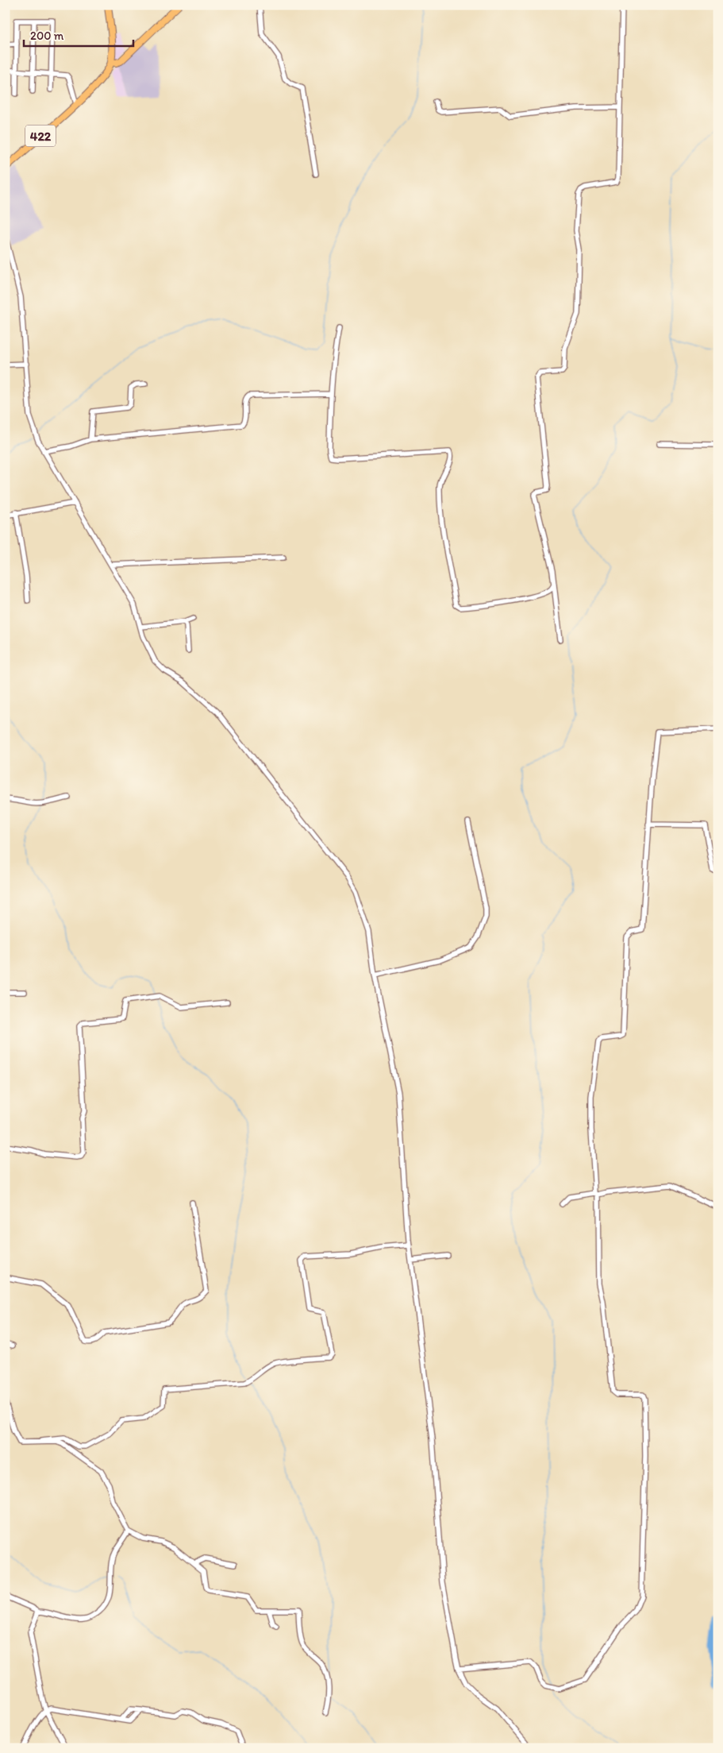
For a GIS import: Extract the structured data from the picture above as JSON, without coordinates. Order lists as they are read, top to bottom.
{
  "streets": {
    "main road": ["422"]
  },
  "scale_bar": "200 m"
}
